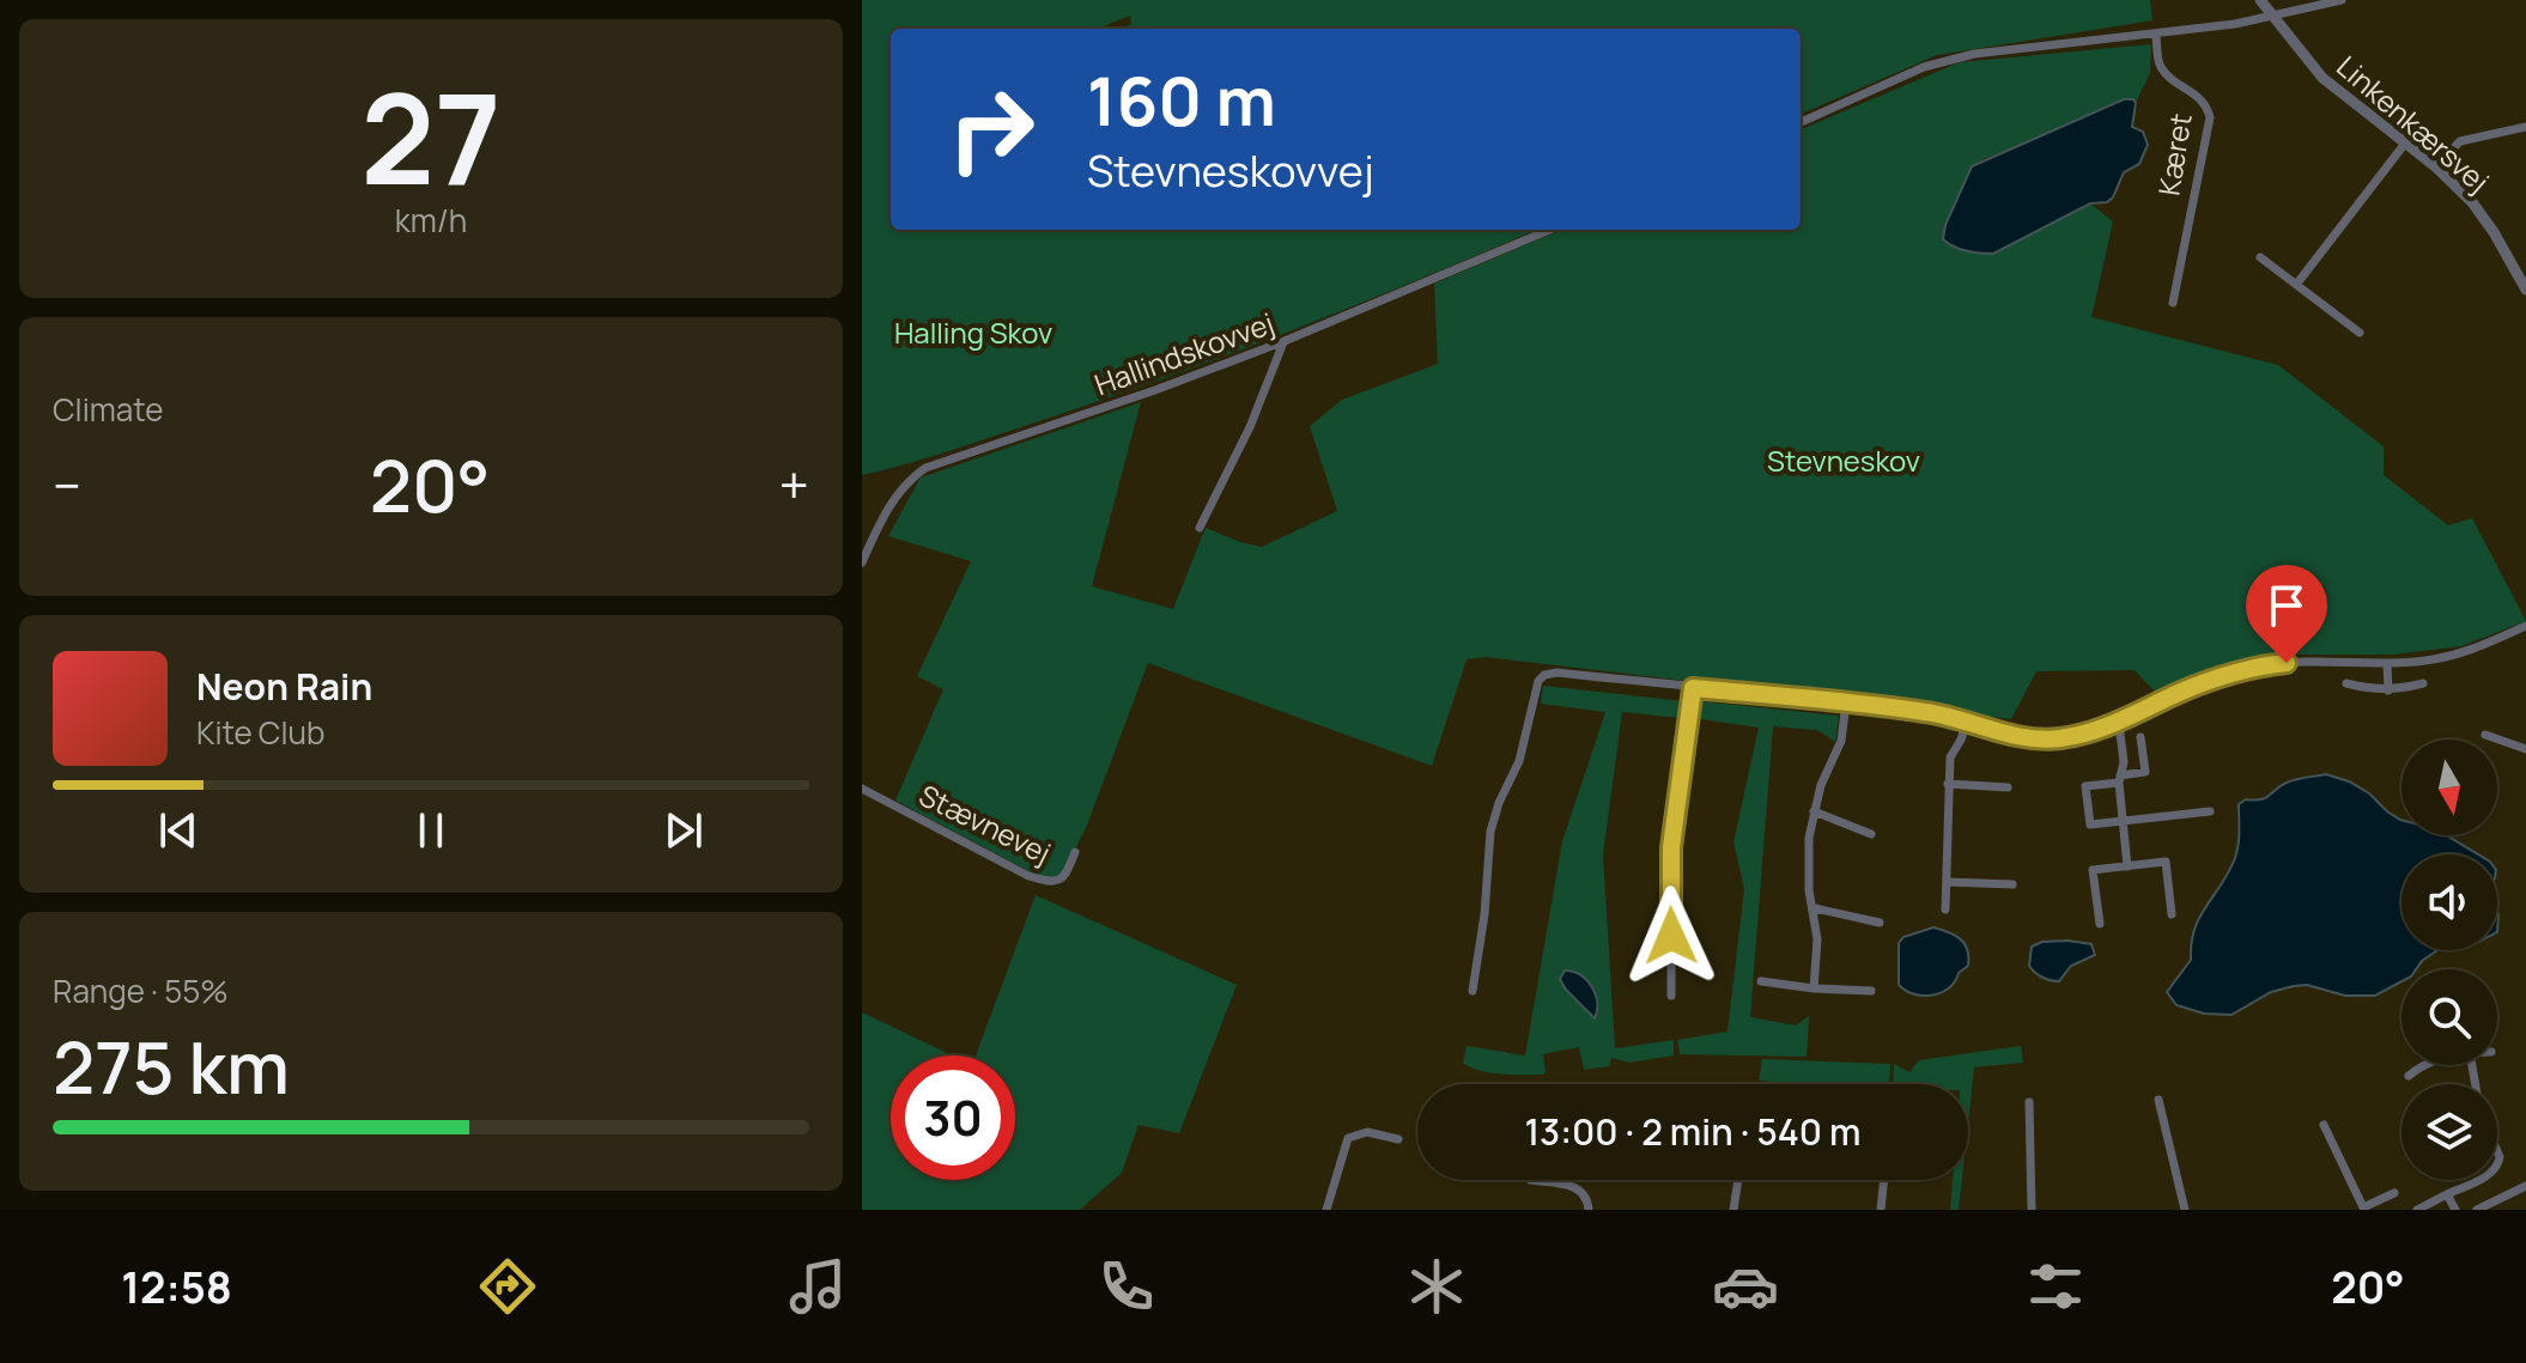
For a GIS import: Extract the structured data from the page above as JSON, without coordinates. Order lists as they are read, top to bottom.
{
  "streets": {
    "street": [
      "Linkenkærsvej",
      "Kæret",
      "Hallindskovvej",
      "Stævnevej"
    ]
  },
  "parks": ["Halling Skov", "Stevneskov"],
  "north": "bottom",
  "page": {
    "tile": [
      ["27", "km/h"],
      "Climate",
      ["Range · 55%", "275 km"]
    ],
    "turn": ["160 m", "Stevneskovvej"],
    "heat": ["−", "20°", "+"],
    "song": ["Neon Rain", "Kite Club"],
    "limit": "30",
    "trip": "13:00 · 2 min · 540 m",
    "tabs": ["12:58", "20°"]
  }
}
